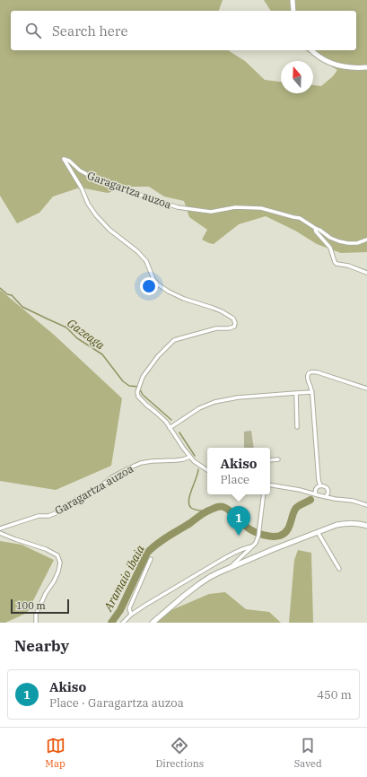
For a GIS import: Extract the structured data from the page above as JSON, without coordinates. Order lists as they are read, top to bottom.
{
  "streets": {
    "street": ["Garagartza auzoa"]
  },
  "water": ["Gazeaga", "Aramaio ibaia"],
  "scale_bar": "100 m",
  "north": "top",
  "page": {
    "search": "Search here",
    "popup": ["Akiso", "Place"],
    "pins": "1",
    "scale": "100 m",
    "heading": "Nearby",
    "list": [
      {
        "mark": "1",
        "name": "Akiso",
        "note": "Place · Garagartza auzoa",
        "value": "450 m"
      }
    ],
    "nav": ["Map", "Directions", "Saved"]
  }
}
